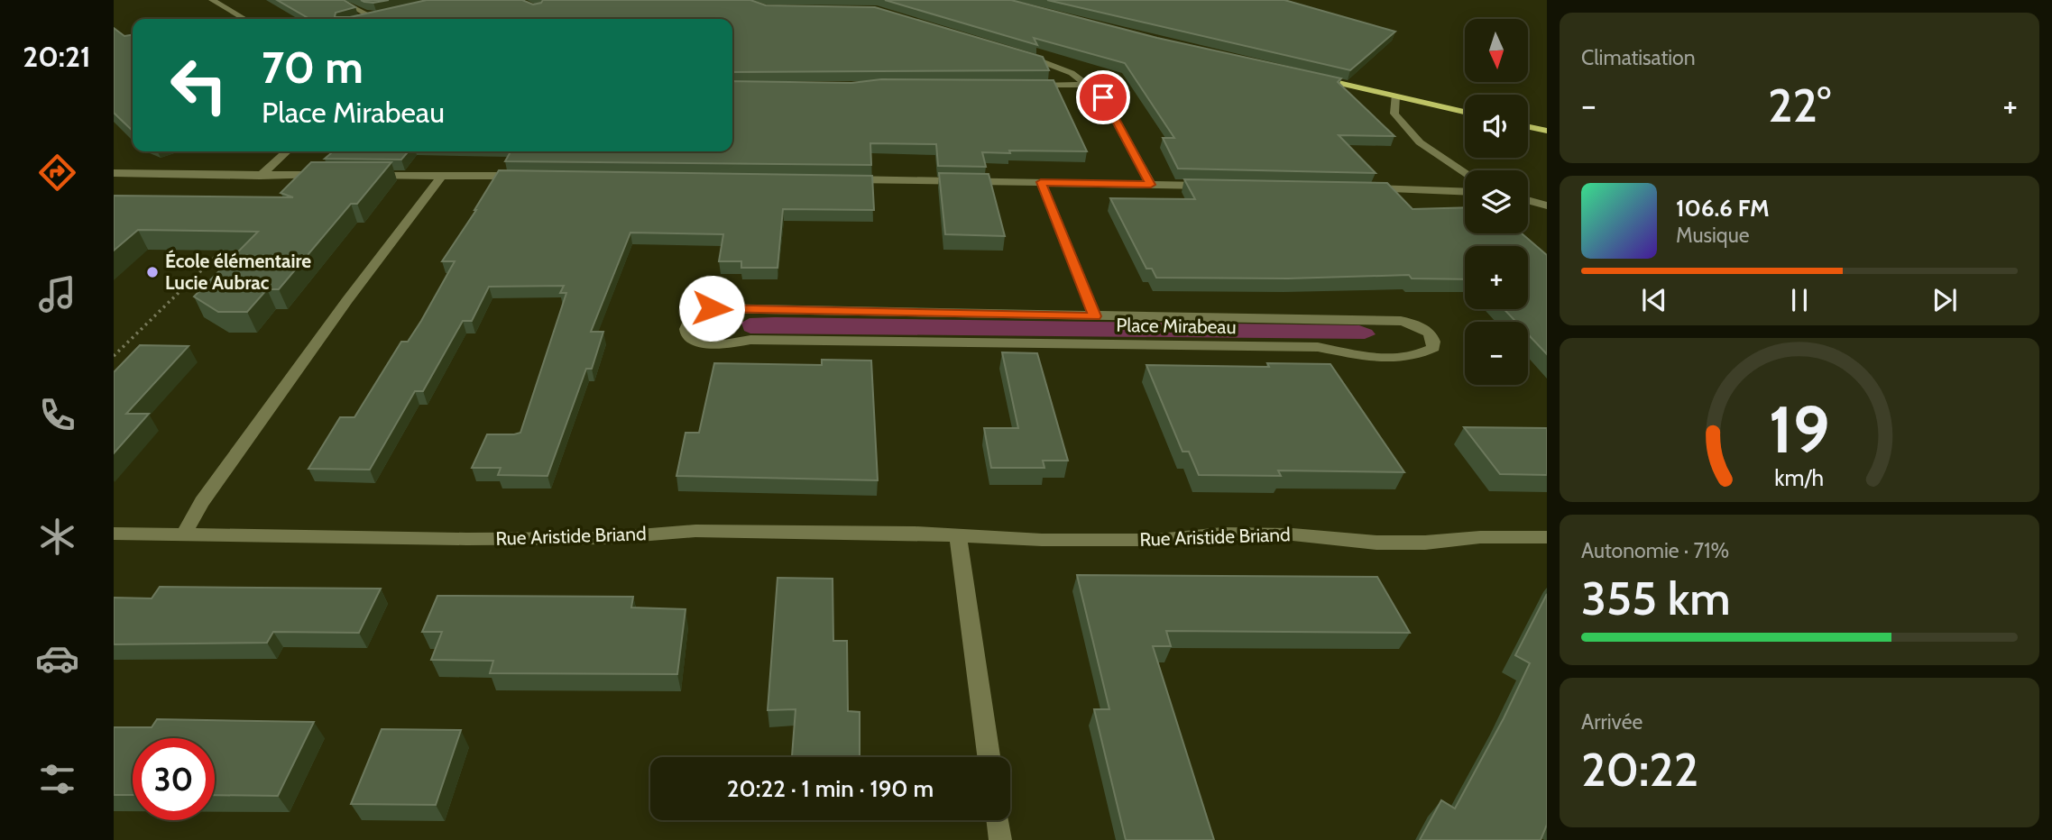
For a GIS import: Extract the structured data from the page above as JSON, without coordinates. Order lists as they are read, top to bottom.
{
  "streets": {
    "street": ["Place Mirabeau", "Rue Aristide Briand"]
  },
  "places": ["École élémentaire Lucie Aubrac"],
  "north": "bottom",
  "page": {
    "tabs": "20:21",
    "tile": [
      "Climatisation",
      ["Autonomie · 71%", "355 km"],
      ["Arrivée", "20:22"]
    ],
    "map_buttons": ["+", "−"],
    "turn": ["70 m", "Place Mirabeau"],
    "heat": ["−", "22°", "+"],
    "song": ["106.6 FM", "Musique"],
    "limit": "30",
    "trip": "20:22 · 1 min · 190 m",
    "gauge": ["19", "km/h"]
  }
}
